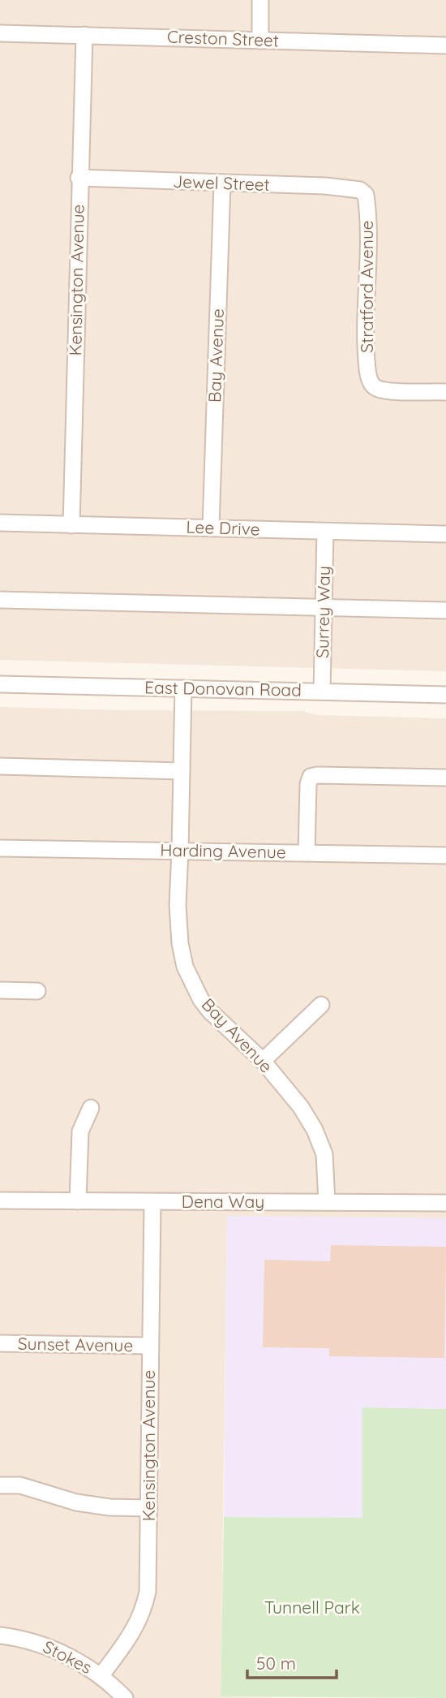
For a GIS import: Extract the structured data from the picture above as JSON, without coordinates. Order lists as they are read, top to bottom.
{
  "streets": {
    "street": [
      "Creston Street",
      "Jewel Street",
      "Kensington Avenue",
      "Stratford Avenue",
      "Bay Avenue",
      "Lee Drive",
      "Surrey Way",
      "East Donovan Road",
      "Harding Avenue",
      "Dena Way",
      "Sunset Avenue",
      "Stokes"
    ]
  },
  "crossings": [
    ["Creston Street", "Kensington Avenue"],
    ["Jewel Street", "Kensington Avenue"],
    ["Jewel Street", "Stratford Avenue"],
    ["Jewel Street", "Bay Avenue"],
    ["Kensington Avenue", "Lee Drive"],
    ["Kensington Avenue", "Dena Way"],
    ["Kensington Avenue", "Sunset Avenue"],
    ["Kensington Avenue", "Stokes"],
    ["Bay Avenue", "Lee Drive"],
    ["Bay Avenue", "East Donovan Road"],
    ["Bay Avenue", "Harding Avenue"],
    ["Bay Avenue", "Dena Way"],
    ["Lee Drive", "Surrey Way"],
    ["Surrey Way", "East Donovan Road"]
  ],
  "parks": ["Tunnell Park"],
  "scale_bar": "50 m"
}
